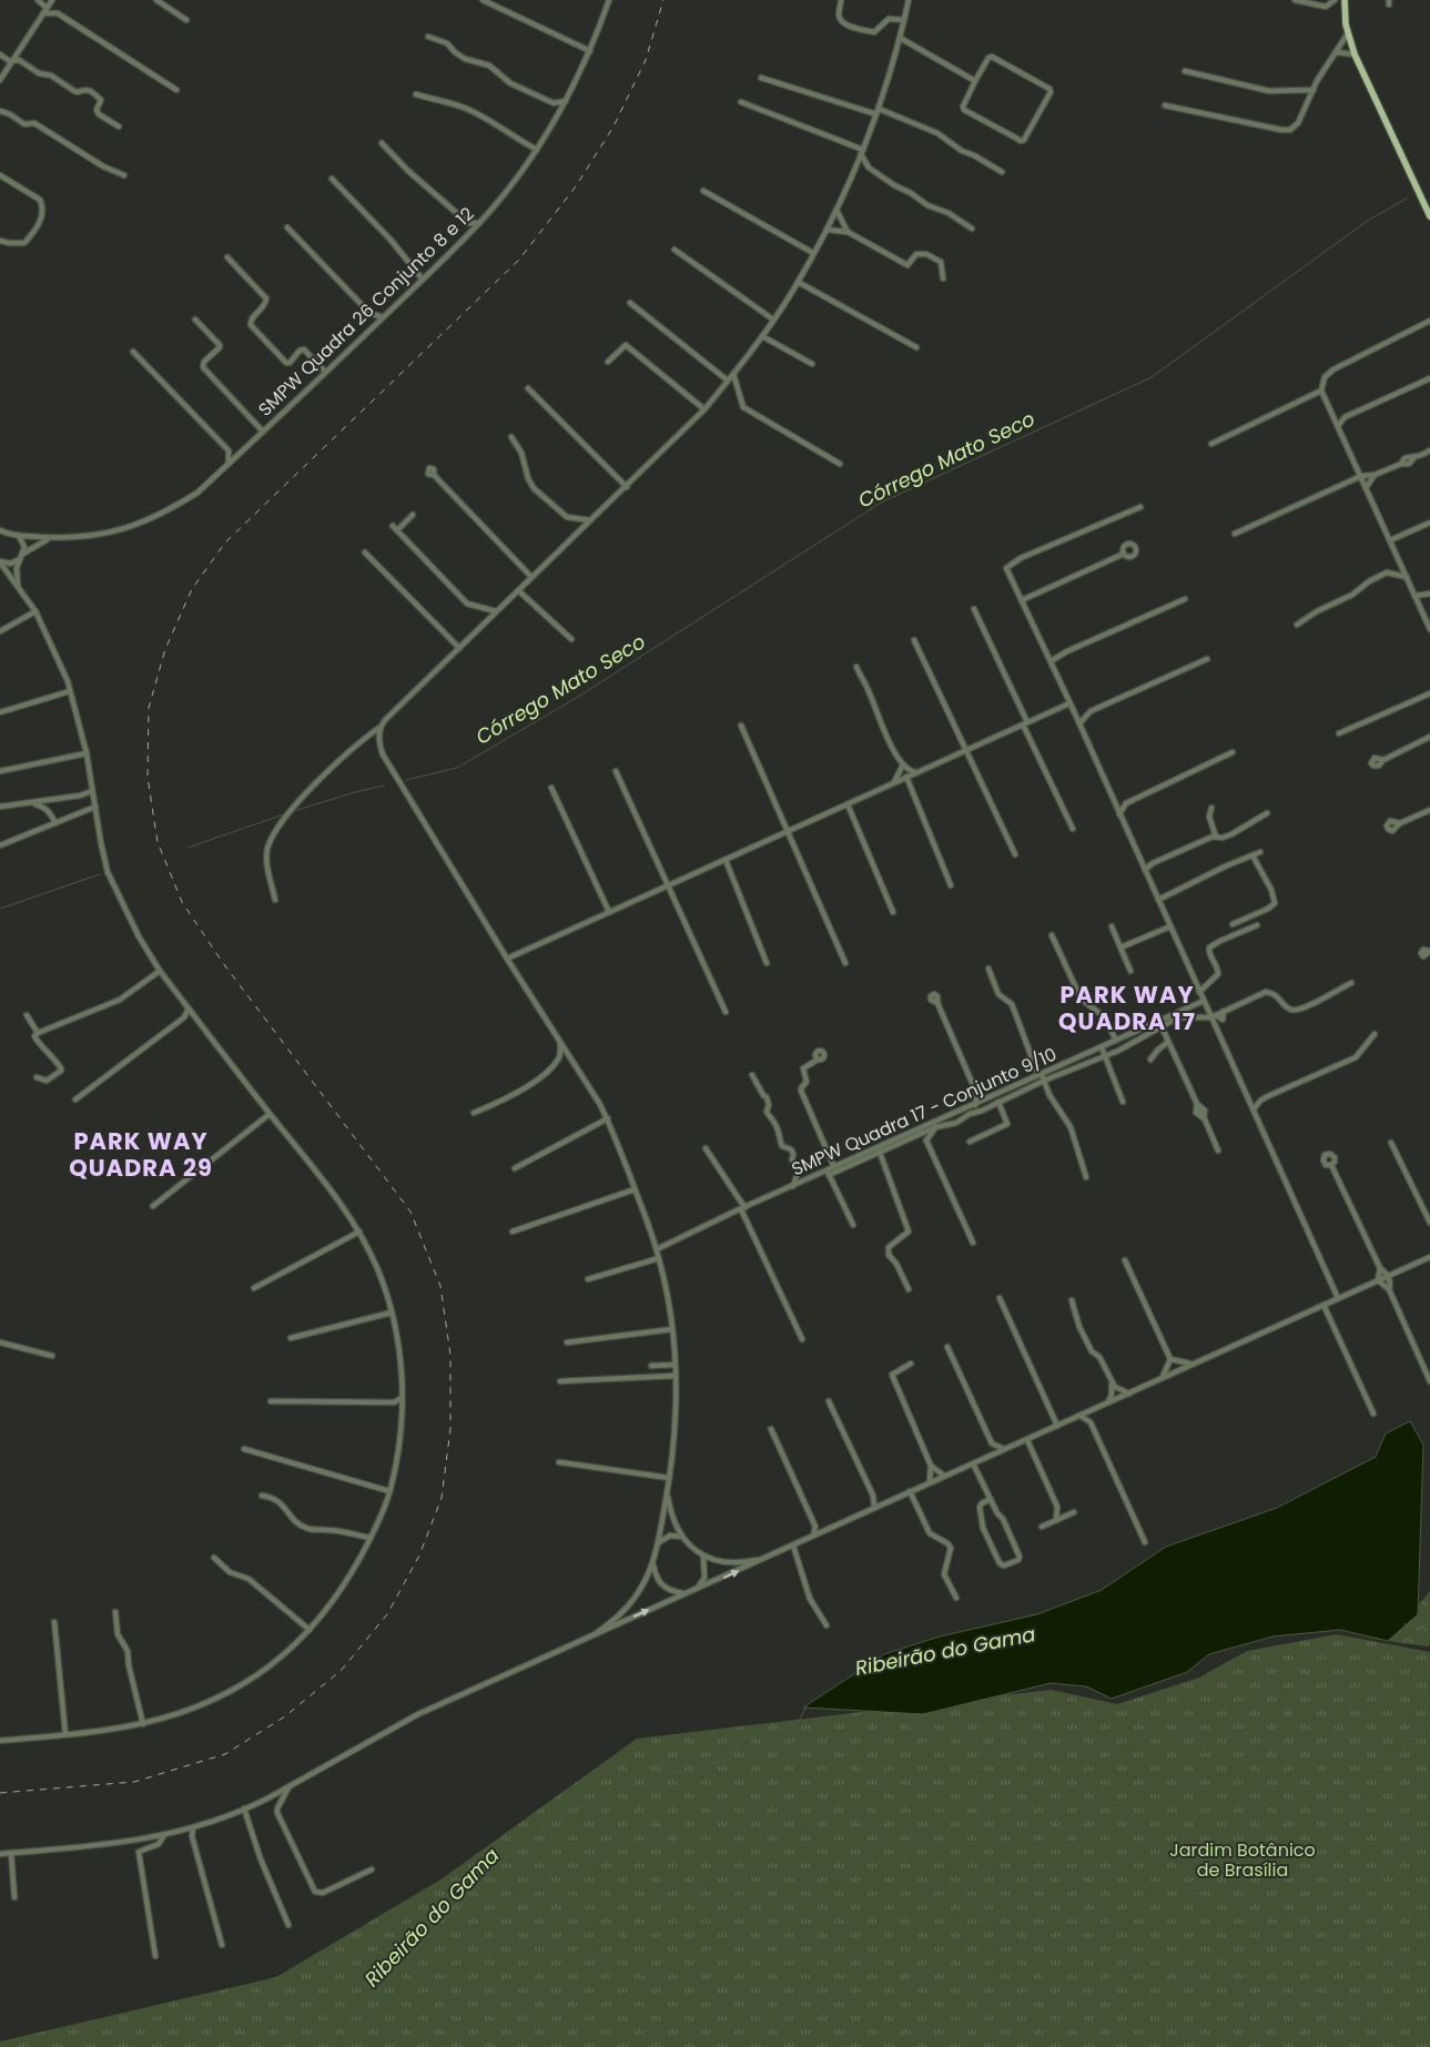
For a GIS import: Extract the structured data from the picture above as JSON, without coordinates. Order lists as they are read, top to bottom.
{
  "streets": {
    "street": ["SMPW Quadra 26 Conjunto 8 e 12", "SMPW Quadra 17 - Conjunto 9/10"]
  },
  "districts": ["PARK WAY QUADRA 17", "PARK WAY QUADRA 29"],
  "water": ["Córrego Mato Seco", "Ribeirão do Gama"],
  "parks": ["Jardim Botânico de Brasília"]
}
